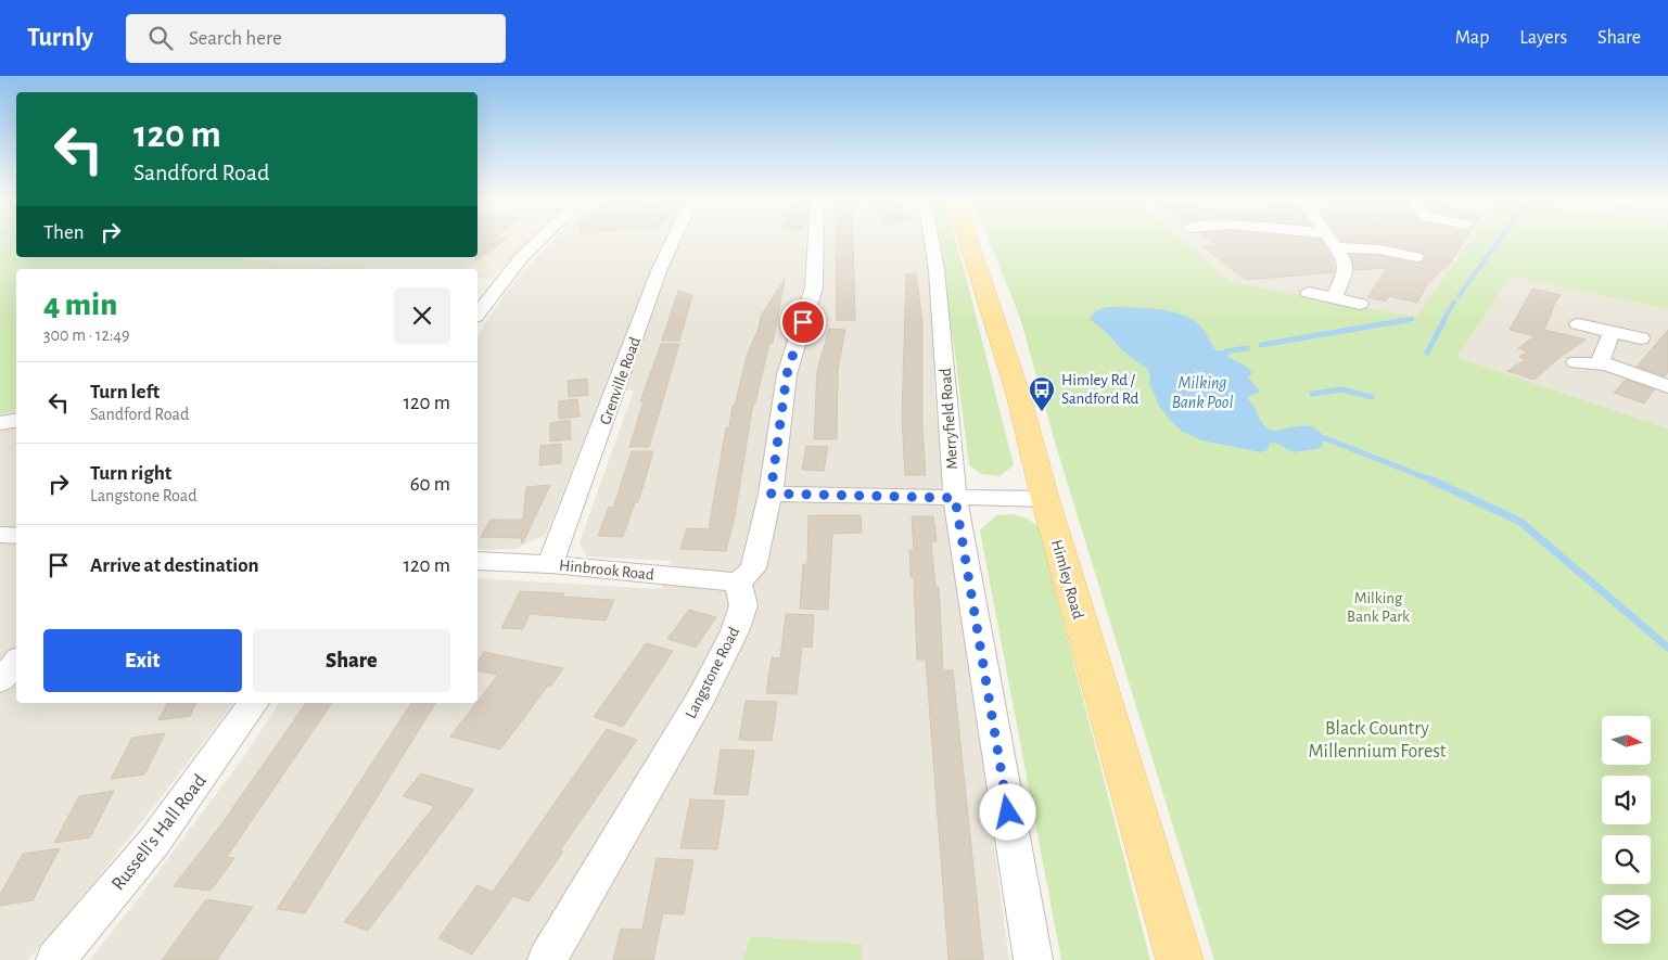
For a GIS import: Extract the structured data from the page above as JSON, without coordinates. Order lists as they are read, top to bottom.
{
  "streets": {
    "main road": ["Himley Road"],
    "street": [
      "Grenville Road",
      "Merryfield Road",
      "Hinbrook Road",
      "Langstone Road",
      "Russell's Hall Road"
    ]
  },
  "crossings": [
    ["Grenville Road", "Hinbrook Road"],
    ["Hinbrook Road", "Langstone Road"]
  ],
  "water": ["Milking Bank Pool"],
  "parks": ["Milking Bank Park", "Black Country Millennium Forest"],
  "places": {
    "bus stop": ["Himley Rd / Sandford Rd"]
  },
  "north": "right",
  "page": {
    "header": "Turnly",
    "search": "Search here",
    "nav": ["Map", "Layers", "Share"],
    "turn": ["120 m", "Sandford Road"],
    "then": "Then",
    "heading": ["4 min", "300 m · 12:49"],
    "list": [
      {
        "name": "Turn left",
        "note": "Sandford Road",
        "value": "120 m"
      },
      {
        "name": "Turn right",
        "note": "Langstone Road",
        "value": "60 m"
      },
      {
        "name": "Arrive at destination",
        "value": "120 m"
      }
    ],
    "buttons": ["Exit", "Share"]
  }
}
